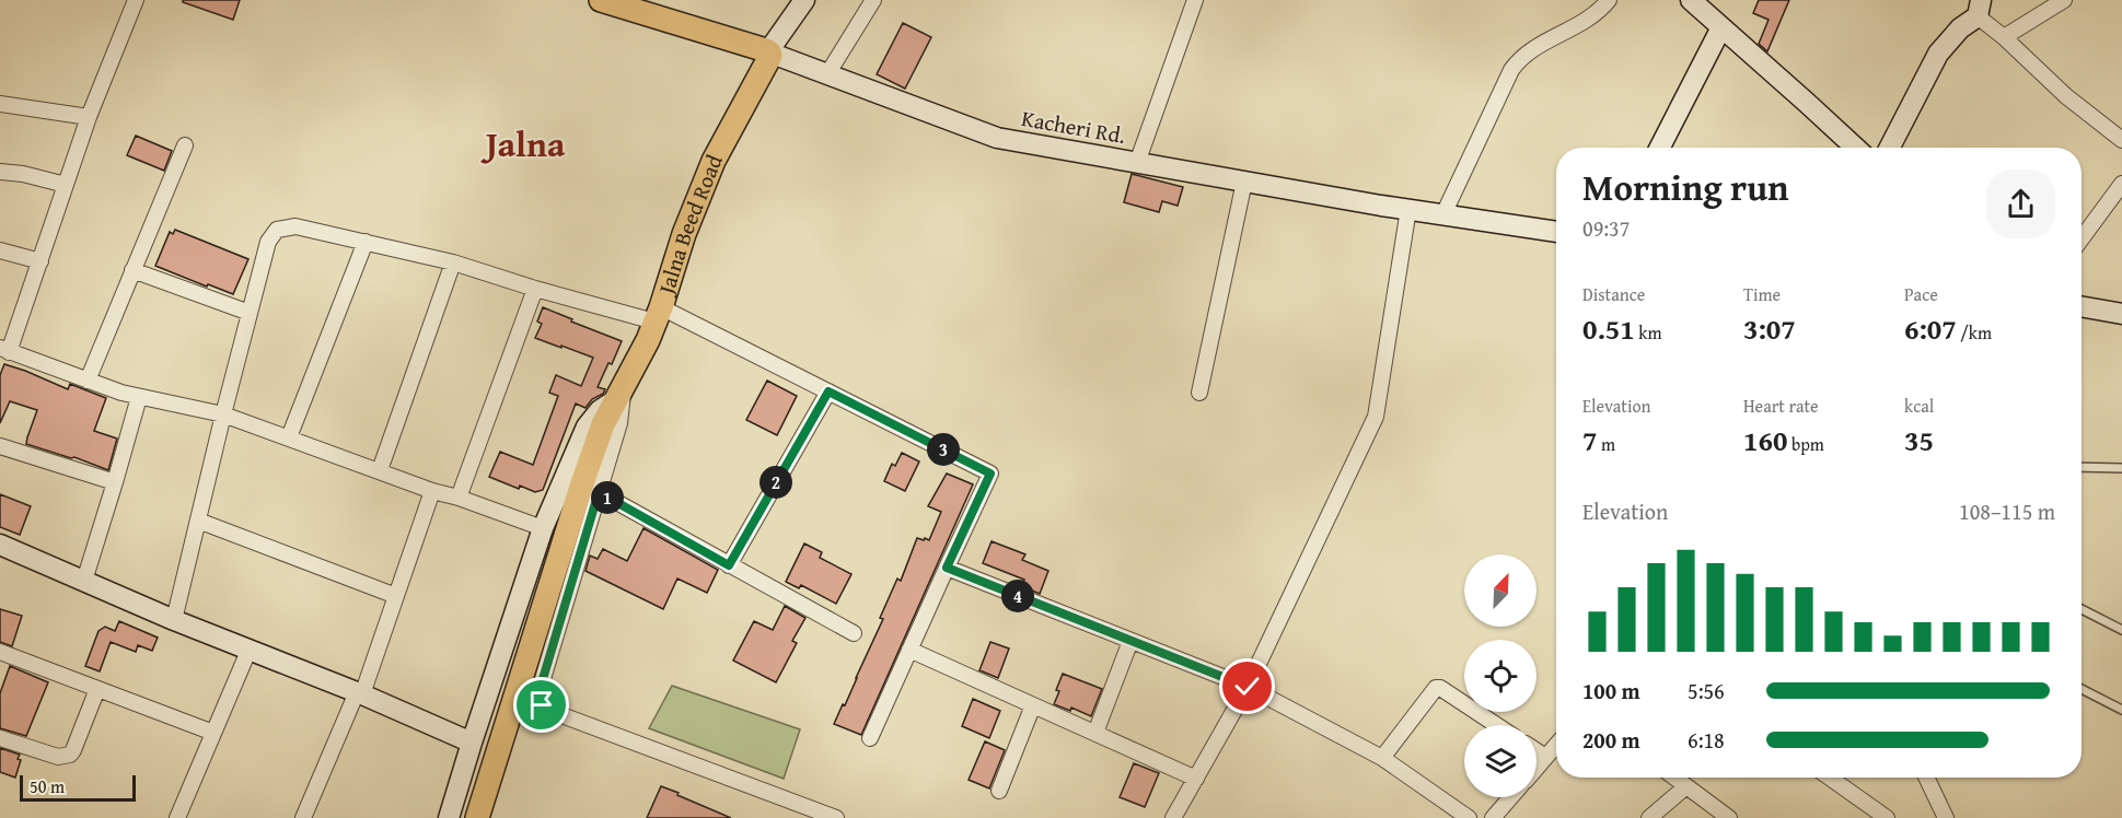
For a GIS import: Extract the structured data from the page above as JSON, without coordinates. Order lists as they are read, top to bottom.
{
  "streets": {
    "main road": ["Jalna Beed Road"],
    "street": ["Kacheri Rd."]
  },
  "crossings": [
    ["Kacheri Rd.", "Jalna Beed Road"]
  ],
  "districts": ["Jalna"],
  "scale_bar": "50 m",
  "north": "top right",
  "page": {
    "heading": ["Morning run", "09:37"],
    "stats": [
      ["Distance", "0.51 km"],
      ["Time", "3:07"],
      ["Pace", "6:07 /km"],
      ["Elevation", "7 m"],
      ["Heart rate", "160 bpm"],
      ["kcal", "35"]
    ],
    "pins": [
      "3",
      "2",
      "1",
      "4"
    ],
    "chart": ["Elevation", "108–115 m"],
    "list": [
      {
        "name": "100 m",
        "note": "5:56"
      },
      {
        "name": "200 m",
        "note": "6:18"
      }
    ],
    "scale": "50 m"
  }
}
